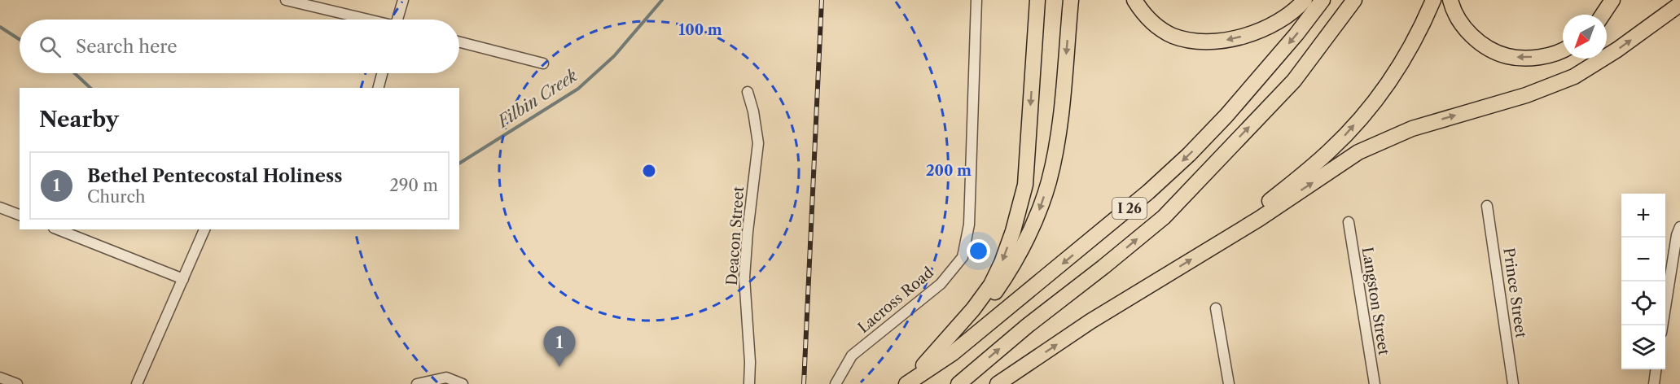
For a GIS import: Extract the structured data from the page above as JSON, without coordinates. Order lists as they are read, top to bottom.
{
  "streets": {
    "highway": ["I 26"],
    "street": [
      "Deacon Street",
      "Prince Street",
      "Lacross Road",
      "Langston Street"
    ]
  },
  "water": ["Filbin Creek"],
  "north": "bottom left",
  "page": {
    "search": "Search here",
    "heading": "Nearby",
    "list": [
      {
        "mark": "1",
        "name": "Bethel Pentecostal Holiness",
        "note": "Church",
        "value": "290 m"
      }
    ],
    "map_buttons": ["+", "−"],
    "pins": "1"
  },
  "rings": ["100 m", "200 m"]
}
